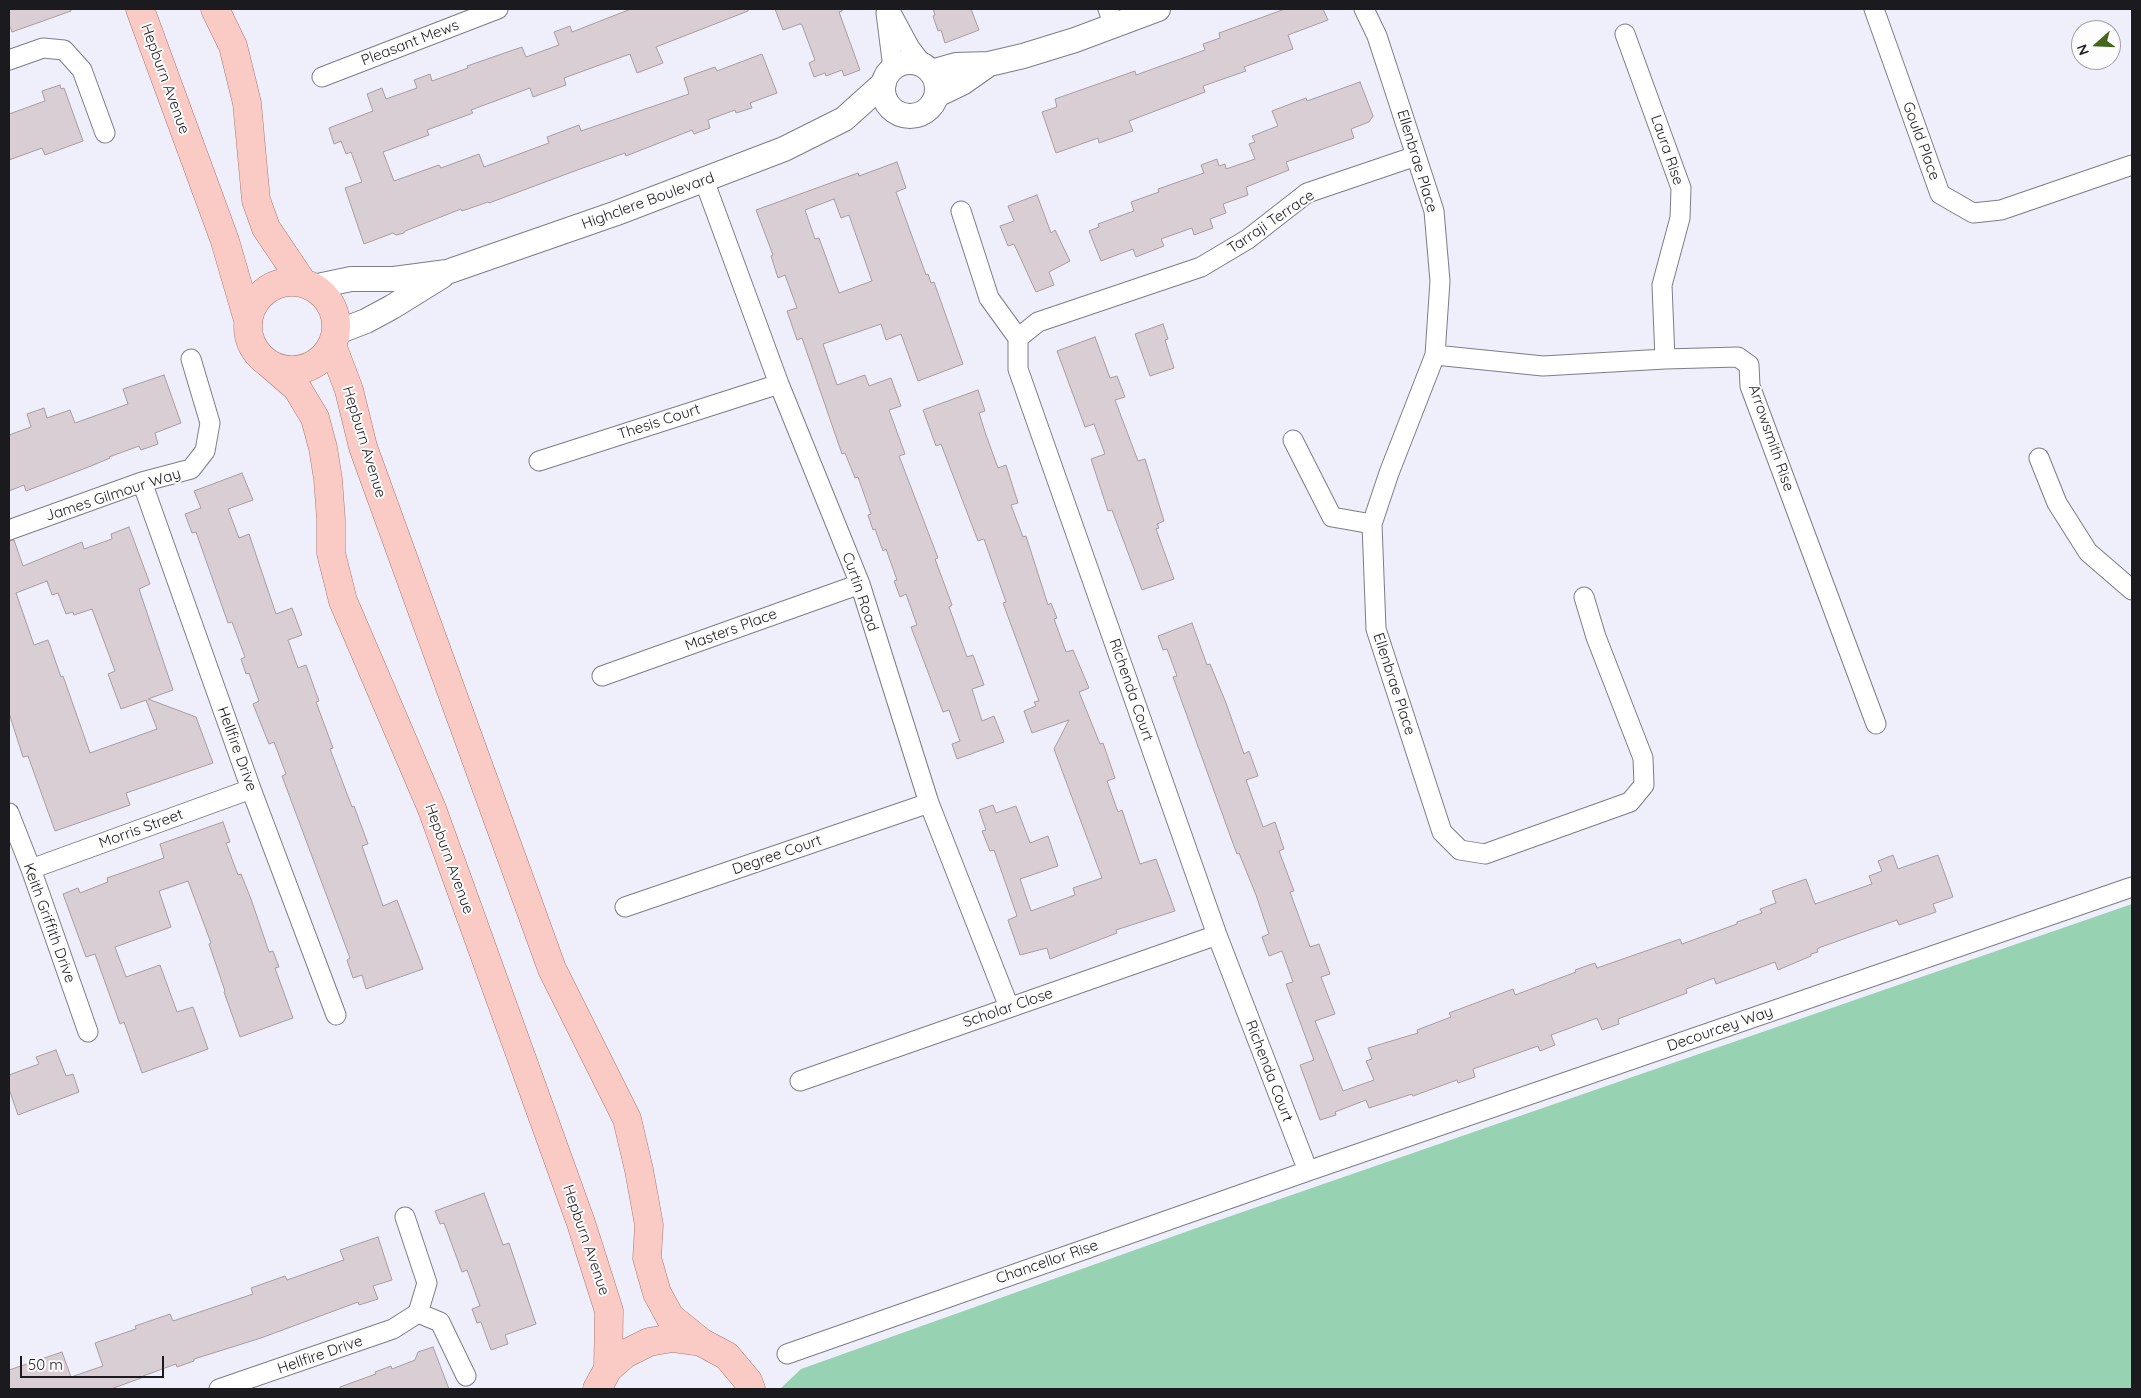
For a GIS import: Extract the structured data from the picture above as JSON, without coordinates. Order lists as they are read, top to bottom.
{
  "streets": {
    "main road": ["Hepburn Avenue"],
    "street": [
      "Pleasant Mews",
      "Gould Place",
      "Laura Rise",
      "Ellenbrae Place",
      "Highclere Boulevard",
      "Tarraji Terrace",
      "Thesis Court",
      "Arrowsmith Rise",
      "James Gilmour Way",
      "Curtin Road",
      "Masters Place",
      "Richenda Court",
      "Hellfire Drive",
      "Morris Street",
      "Degree Court",
      "Keith Griffith Drive",
      "Scholar Close",
      "Decourcey Way",
      "Chancellor Rise"
    ]
  },
  "crossings": [
    ["Hepburn Avenue", "Highclere Boulevard"],
    ["Laura Rise", "Arrowsmith Rise"],
    ["Ellenbrae Place", "Tarraji Terrace"],
    ["Ellenbrae Place", "Arrowsmith Rise"],
    ["Highclere Boulevard", "Curtin Road"],
    ["Tarraji Terrace", "Richenda Court"],
    ["Thesis Court", "Curtin Road"],
    ["James Gilmour Way", "Hellfire Drive"],
    ["Curtin Road", "Masters Place"],
    ["Curtin Road", "Degree Court"],
    ["Curtin Road", "Scholar Close"],
    ["Richenda Court", "Scholar Close"],
    ["Richenda Court", "Decourcey Way"],
    ["Richenda Court", "Chancellor Rise"],
    ["Hellfire Drive", "Morris Street"],
    ["Morris Street", "Keith Griffith Drive"],
    ["Decourcey Way", "Chancellor Rise"]
  ],
  "scale_bar": "50 m",
  "north": "left"
}
